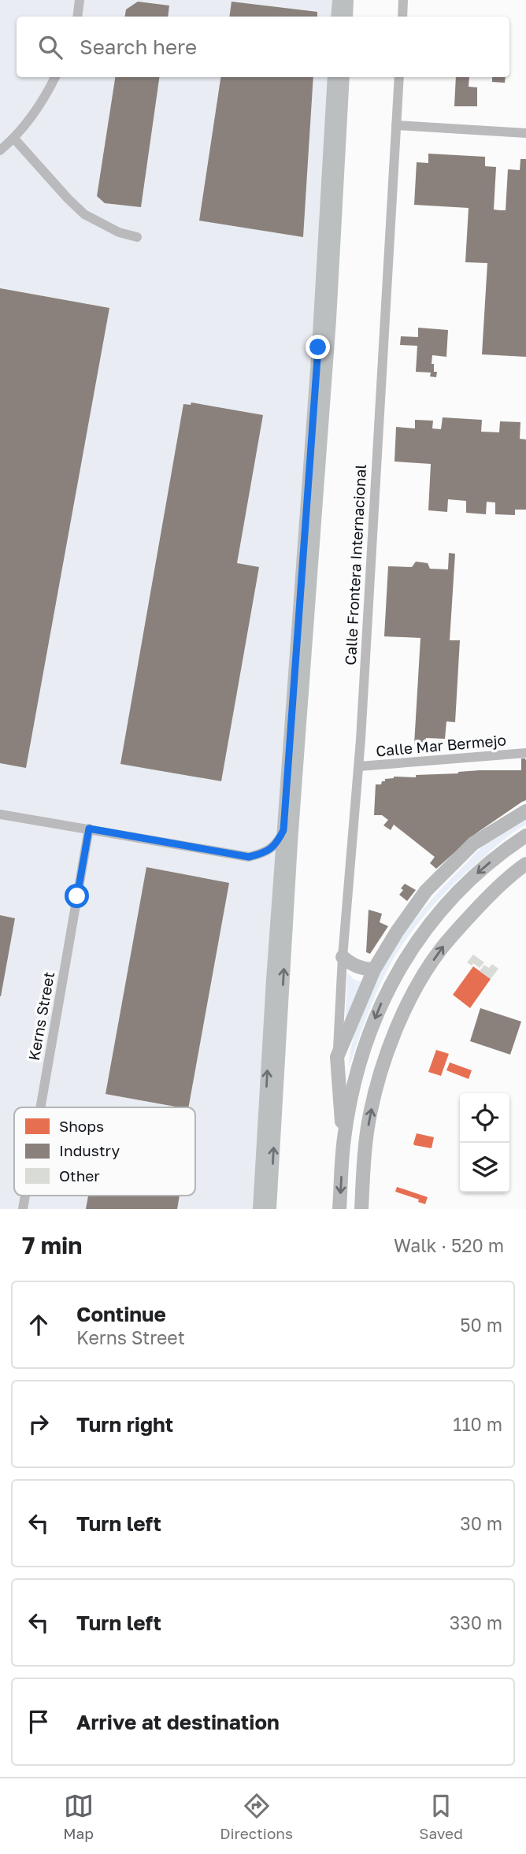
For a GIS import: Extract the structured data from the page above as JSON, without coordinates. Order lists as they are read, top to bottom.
{
  "streets": {
    "street": ["Calle Frontera Internacional", "Calle Mar Bermejo", "Kerns Street"]
  },
  "crossings": [
    ["Calle Frontera Internacional", "Calle Mar Bermejo"]
  ],
  "legend": ["Shops", "Industry", "Other"],
  "page": {
    "search": "Search here",
    "heading": ["7 min", "Walk · 520 m"],
    "list": [
      ["Continue", "Kerns Street", "50 m"],
      ["Turn right", "110 m"],
      ["Turn left", "30 m"],
      ["Turn left", "330 m"],
      "Arrive at destination"
    ],
    "nav": ["Map", "Directions", "Saved"]
  }
}
